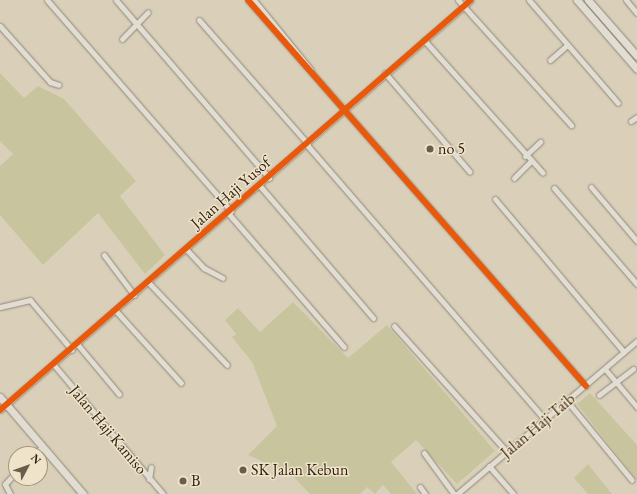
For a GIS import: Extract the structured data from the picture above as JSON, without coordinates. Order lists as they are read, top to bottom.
{
  "streets": {
    "street": ["Jalan Haji Yusof", "Jalan Haji Taib", "Jalan Haji Kamiso"]
  },
  "crossings": [
    ["Jalan Haji Yusof", "Jalan Haji Kamiso"]
  ],
  "places": ["no 5", "SK Jalan Kebun", "B"],
  "north": "top right"
}
